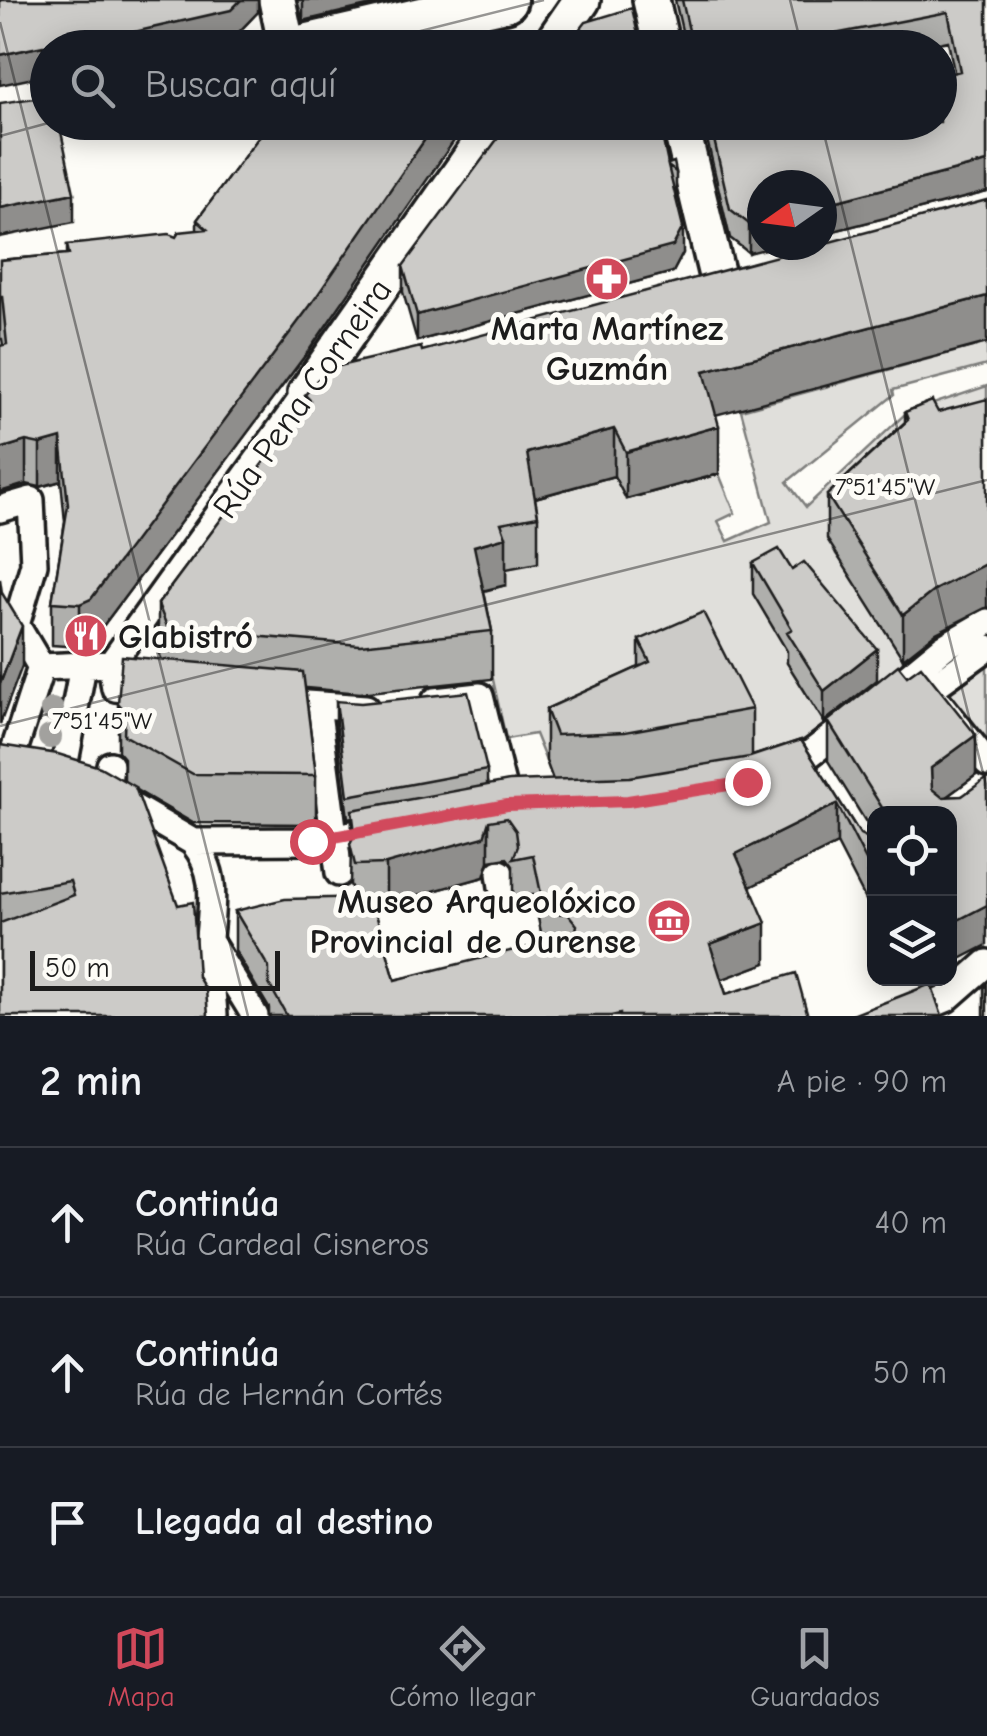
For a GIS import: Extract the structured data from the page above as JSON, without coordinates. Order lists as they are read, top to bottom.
{
  "streets": {
    "street": ["Rúa Pena Corneira"]
  },
  "places": {
    "pharmacy": ["Marta Martínez Guzmán"],
    "restaurant": ["Glabistró"],
    "museum": ["Museo Arqueolóxico Provincial de Ourense"]
  },
  "scale_bar": "50 m",
  "north": "left",
  "page": {
    "search": "Buscar aquí",
    "scale": "50 m",
    "heading": ["2 min", "A pie · 90 m"],
    "list": [
      ["Continúa", "Rúa Cardeal Cisneros", "40 m"],
      ["Continúa", "Rúa de Hernán Cortés", "50 m"],
      "Llegada al destino"
    ],
    "nav": ["Mapa", "Cómo llegar", "Guardados"]
  },
  "coordinates": ["7°51'45\"W"]
}
